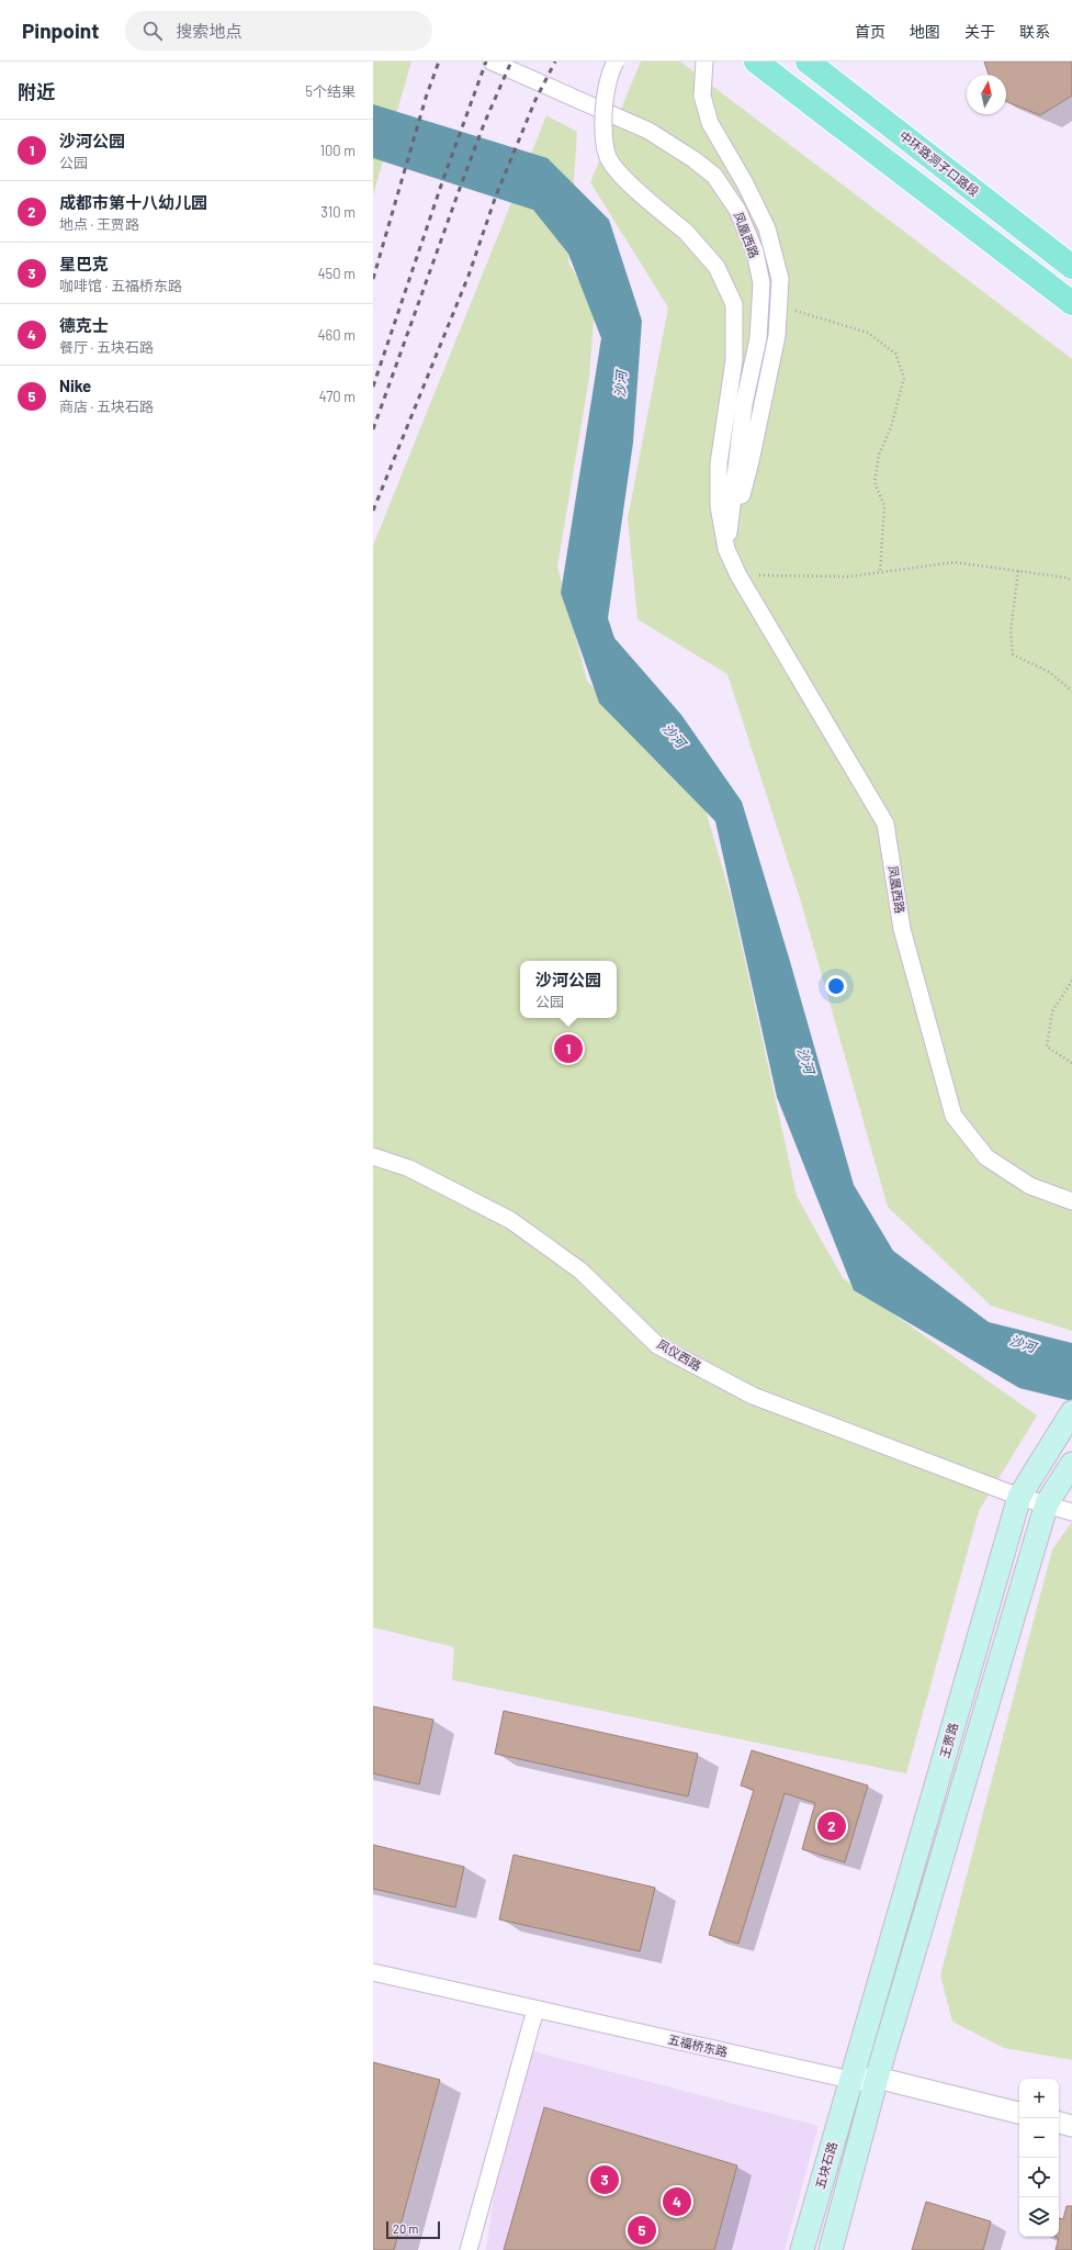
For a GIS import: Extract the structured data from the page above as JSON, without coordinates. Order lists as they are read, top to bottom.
{
  "streets": {
    "main road": ["中环路洞子口路段", "王贾路", "五块石路"],
    "street": ["凤凰西路", "凤仪西路", "五福桥东路"]
  },
  "crossings": [
    ["凤仪西路", "王贾路"],
    ["王贾路", "五福桥东路"],
    ["王贾路", "五块石路"],
    ["五福桥东路", "五块石路"]
  ],
  "water": ["沙河"],
  "scale_bar": "20 m",
  "north": "top",
  "page": {
    "header": "Pinpoint",
    "search": "搜索地点",
    "nav": [
      "首页",
      "地图",
      "关于",
      "联系"
    ],
    "heading": ["附近", "5个结果"],
    "list": [
      {
        "mark": "1",
        "name": "沙河公园",
        "note": "公园",
        "value": "100 m"
      },
      {
        "mark": "2",
        "name": "成都市第十八幼儿园",
        "note": "地点 · 王贾路",
        "value": "310 m"
      },
      {
        "mark": "3",
        "name": "星巴克",
        "note": "咖啡馆 · 五福桥东路",
        "value": "450 m"
      },
      {
        "mark": "4",
        "name": "德克士",
        "note": "餐厅 · 五块石路",
        "value": "460 m"
      },
      {
        "mark": "5",
        "name": "Nike",
        "note": "商店 · 五块石路",
        "value": "470 m"
      }
    ],
    "popup": ["沙河公园", "公园"],
    "pins": [
      "1",
      "2",
      "3",
      "4",
      "5"
    ],
    "map_buttons": ["+", "−"],
    "scale": "20 m"
  }
}
